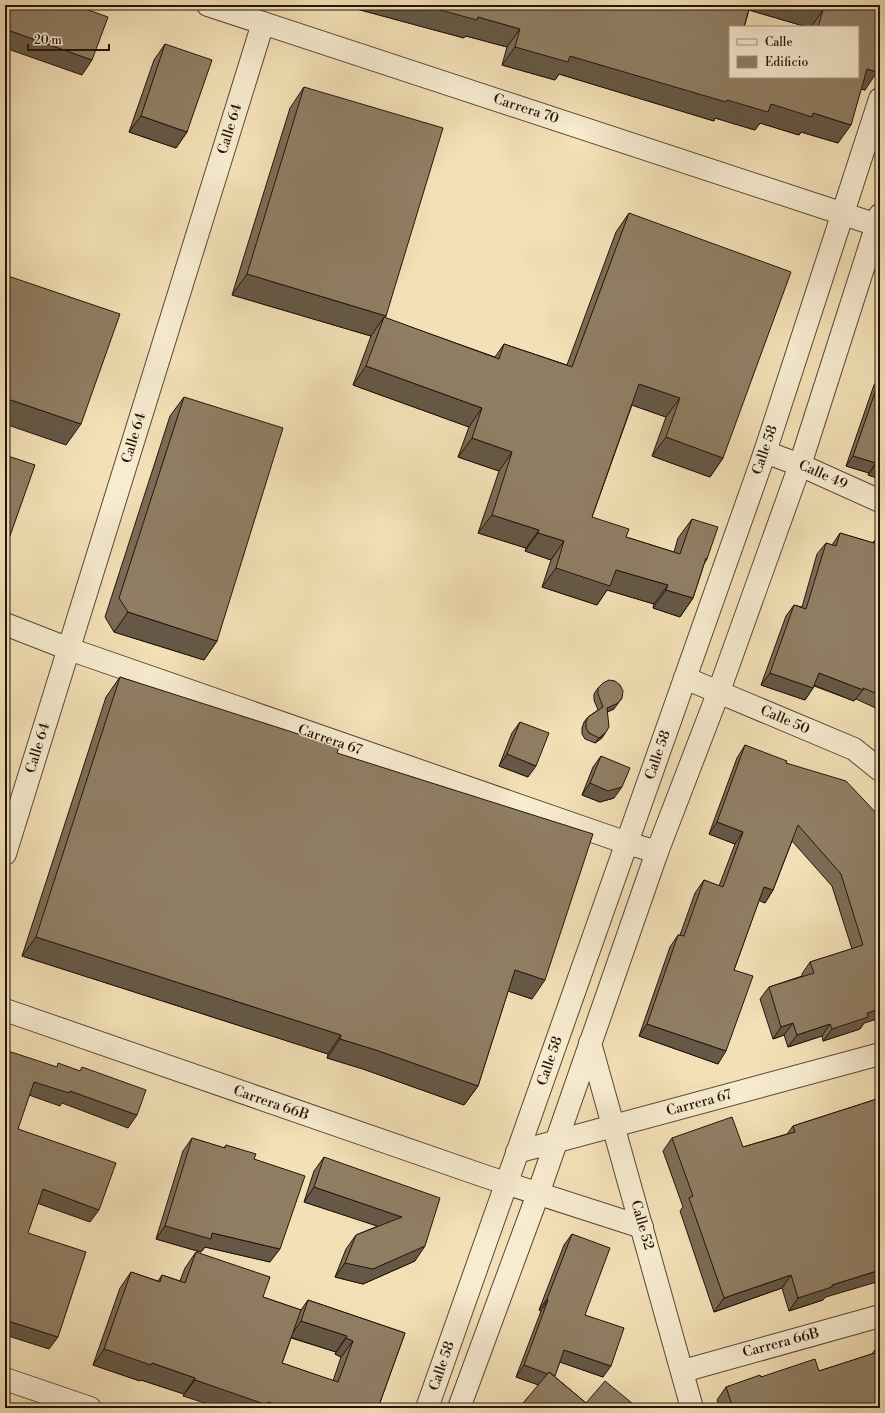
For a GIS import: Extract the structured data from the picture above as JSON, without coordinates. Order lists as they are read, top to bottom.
{
  "streets": {
    "street": [
      "Carrera 70",
      "Calle 64",
      "Calle 58",
      "Calle 49",
      "Calle 50",
      "Carrera 67",
      "Carrera 66B",
      "Calle 52"
    ]
  },
  "crossings": [
    ["Carrera 70", "Calle 64"],
    ["Carrera 70", "Calle 58"],
    ["Calle 64", "Carrera 67"],
    ["Calle 58", "Calle 49"],
    ["Calle 58", "Calle 50"],
    ["Calle 58", "Carrera 67"],
    ["Calle 58", "Carrera 66B"],
    ["Carrera 67", "Calle 52"],
    ["Carrera 66B", "Calle 52"]
  ],
  "legend": ["Calle", "Edificio"],
  "scale_bar": "20 m"
}
